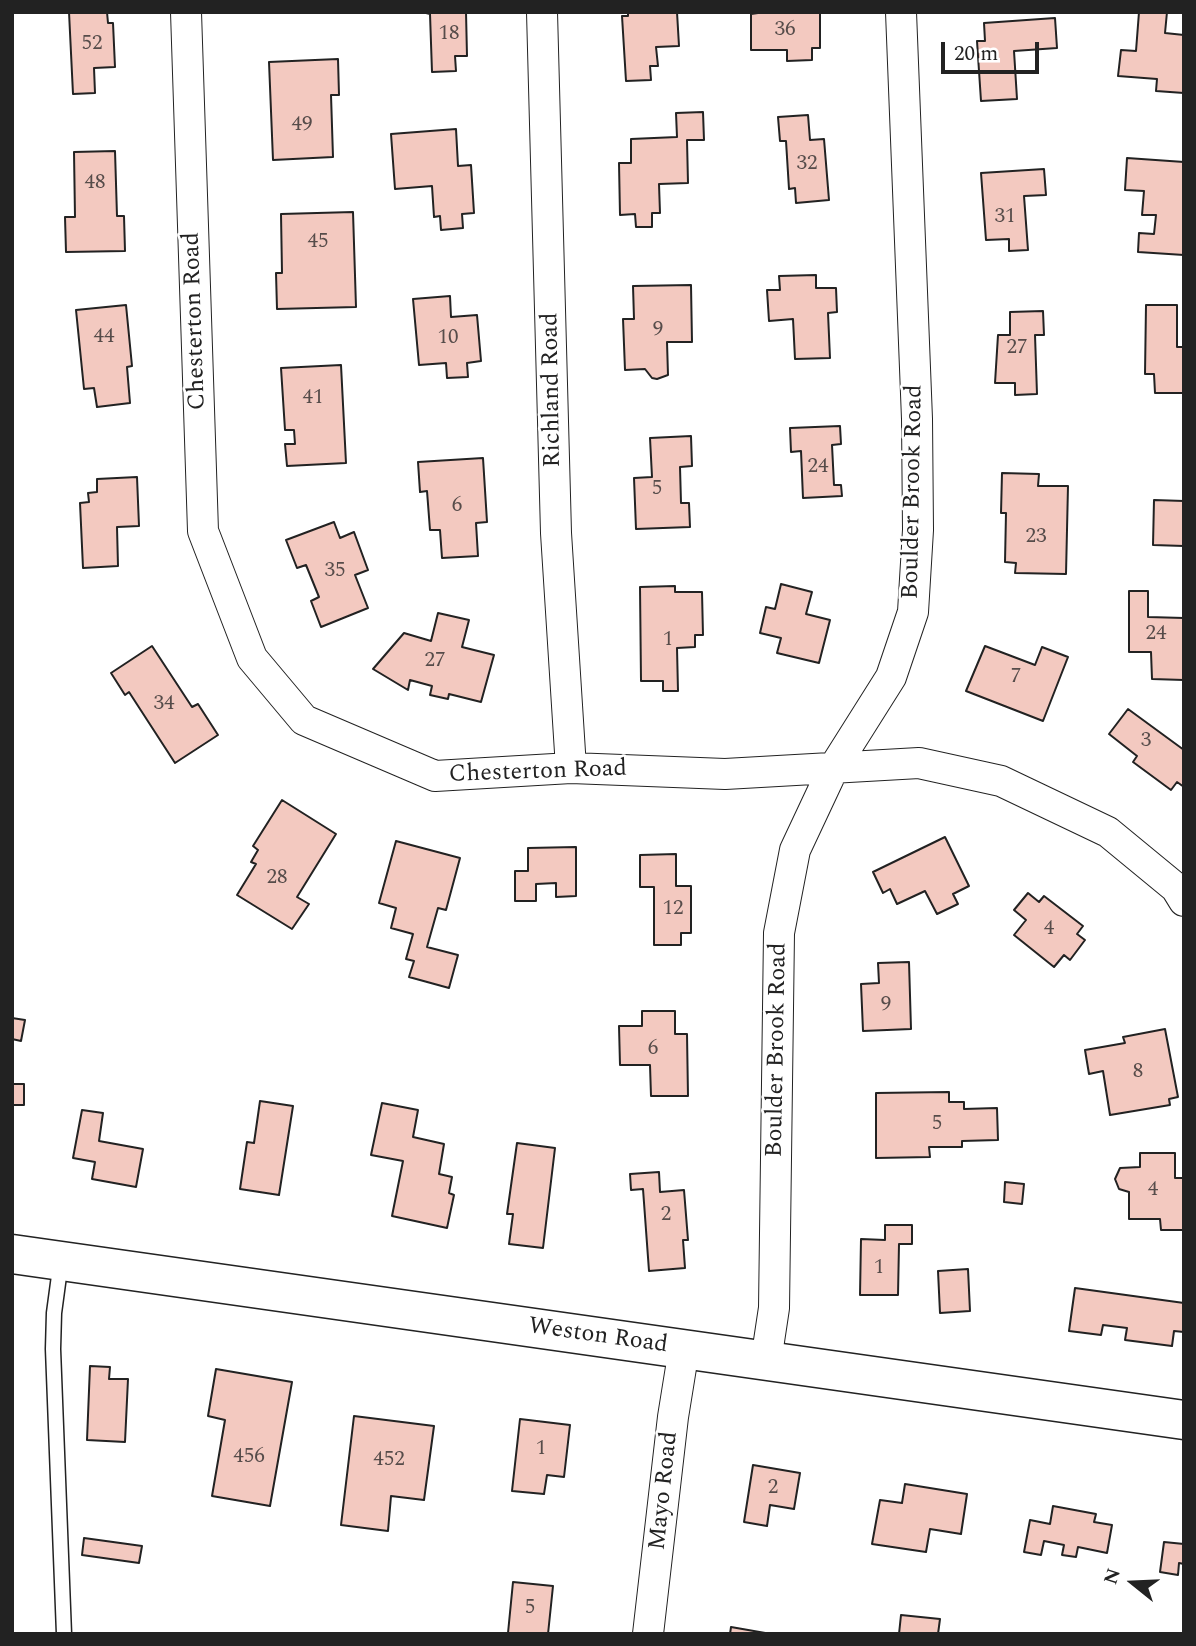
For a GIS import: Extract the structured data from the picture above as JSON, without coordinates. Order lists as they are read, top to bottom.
{
  "streets": {
    "main road": ["Weston Road"],
    "street": [
      "Chesterton Road",
      "Richland Road",
      "Boulder Brook Road",
      "Mayo Road"
    ]
  },
  "crossings": [
    ["Chesterton Road", "Richland Road"],
    ["Chesterton Road", "Boulder Brook Road"],
    ["Boulder Brook Road", "Weston Road"],
    ["Weston Road", "Mayo Road"]
  ],
  "house_numbers": [
    "36",
    "18",
    "52",
    "49",
    "32",
    "48",
    "31",
    "45",
    "9",
    "44",
    "10",
    "27",
    "41",
    "24",
    "5",
    "6",
    "23",
    "35",
    "24",
    "1",
    "27",
    "7",
    "34",
    "3",
    "28",
    "12",
    "4",
    "9",
    "6",
    "8",
    "5",
    "4",
    "2",
    "1",
    "1",
    "456",
    "452",
    "2",
    "5"
  ],
  "scale_bar": "20 m",
  "north": "left"
}
